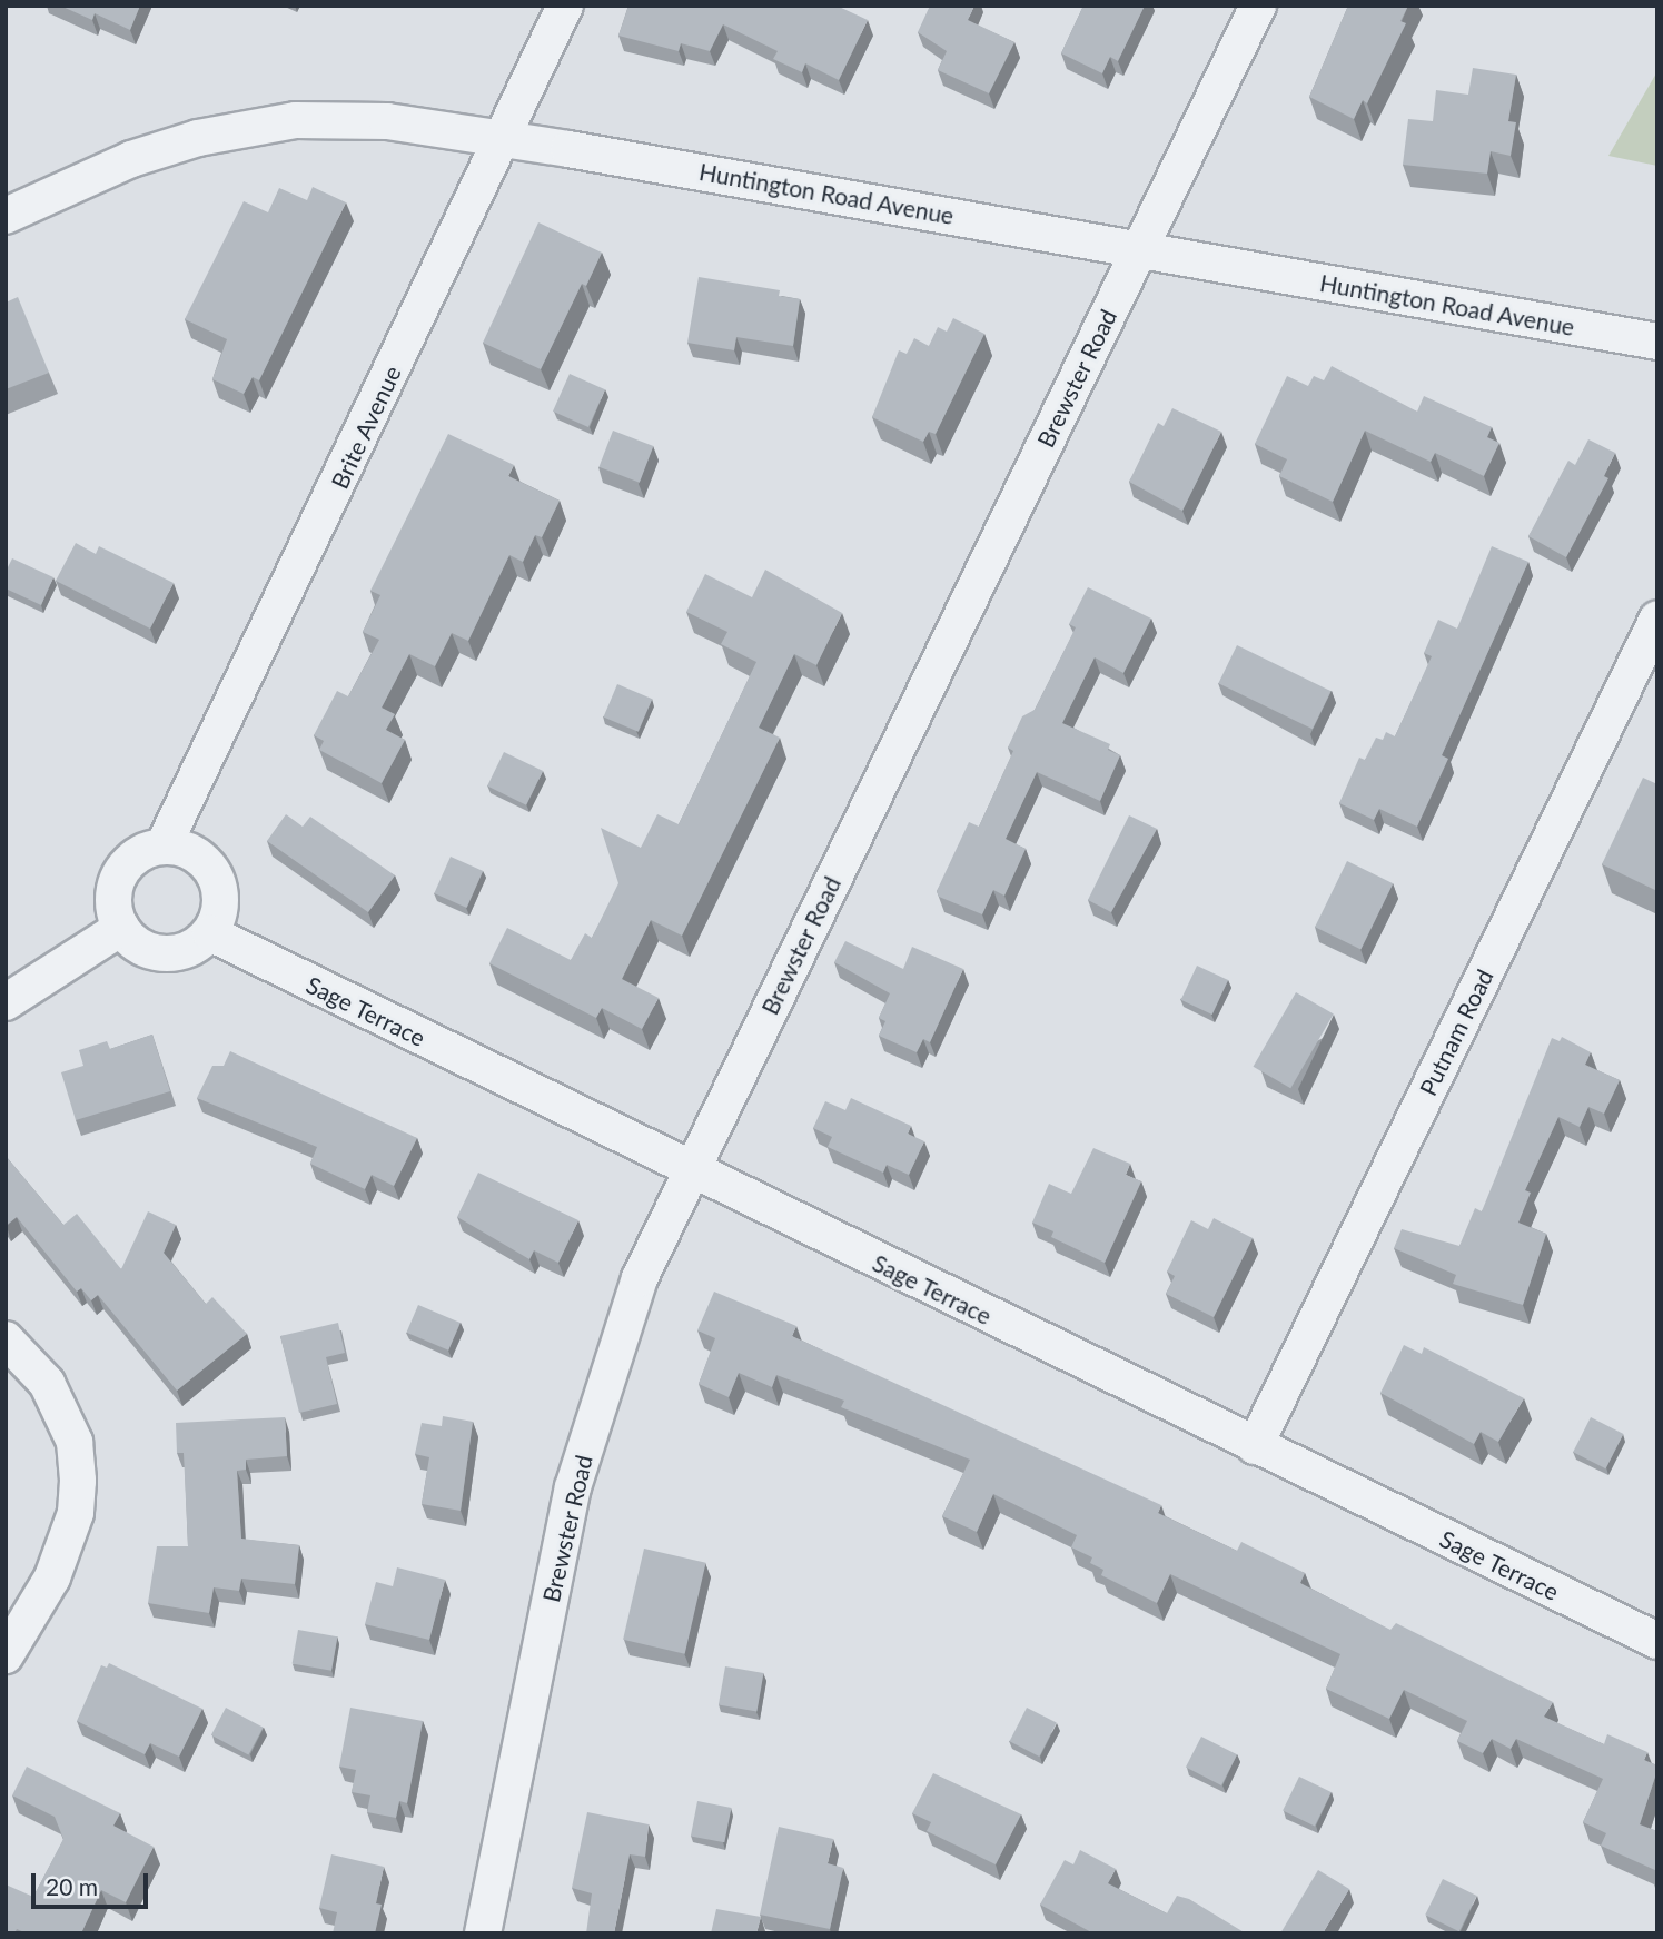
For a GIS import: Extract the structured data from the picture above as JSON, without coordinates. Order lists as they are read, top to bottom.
{
  "streets": {
    "street": [
      "Huntington Road Avenue",
      "Brewster Road",
      "Brite Avenue",
      "Sage Terrace",
      "Putnam Road"
    ]
  },
  "crossings": [
    ["Huntington Road Avenue", "Brewster Road"],
    ["Huntington Road Avenue", "Brite Avenue"],
    ["Brewster Road", "Sage Terrace"],
    ["Brite Avenue", "Sage Terrace"],
    ["Sage Terrace", "Putnam Road"]
  ],
  "scale_bar": "20 m"
}
